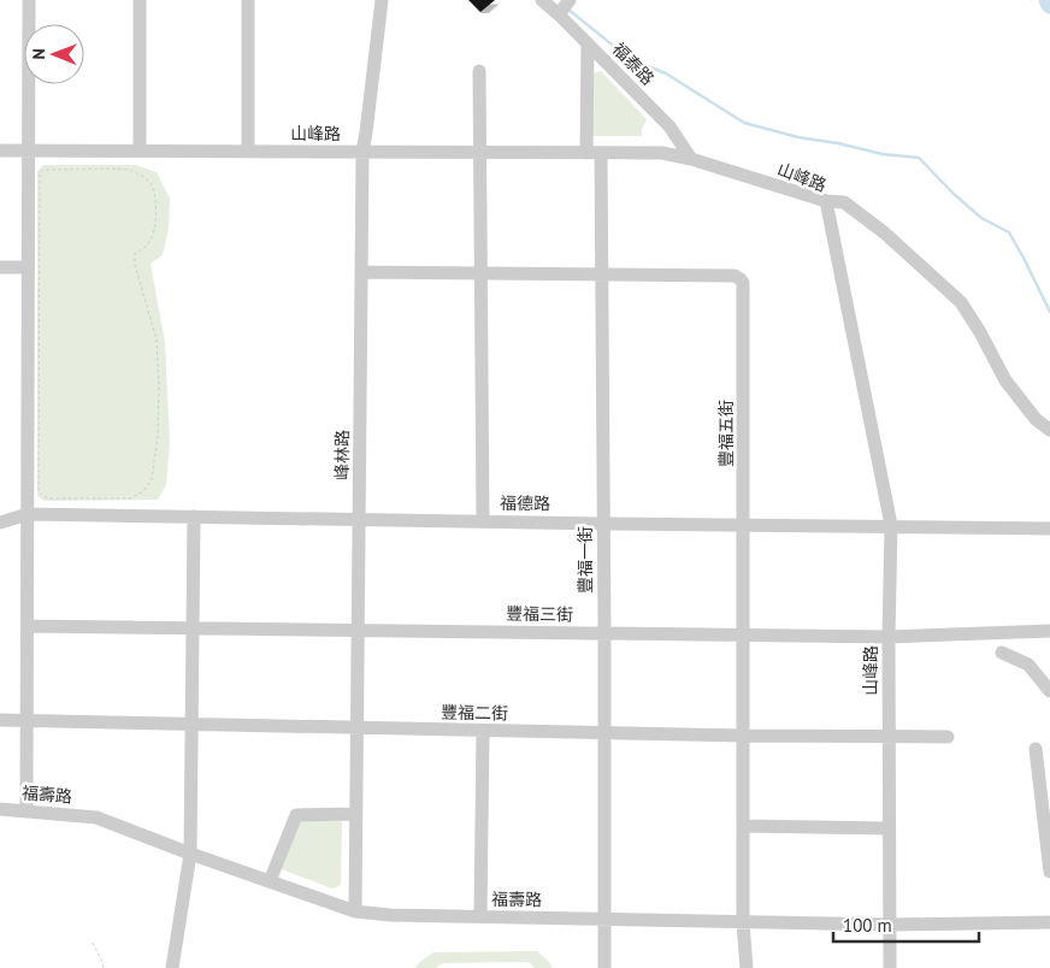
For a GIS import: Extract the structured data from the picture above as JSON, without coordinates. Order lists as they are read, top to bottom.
{
  "streets": {
    "street": [
      "福泰路",
      "山峰路",
      "豐福五街",
      "峰林路",
      "福德路",
      "豐福一街",
      "豐福三街",
      "豐福二街",
      "福壽路"
    ]
  },
  "crossings": [
    ["福泰路", "山峰路"],
    ["福泰路", "豐福一街"],
    ["山峰路", "峰林路"],
    ["山峰路", "福德路"],
    ["山峰路", "豐福一街"],
    ["山峰路", "豐福三街"],
    ["山峰路", "豐福二街"],
    ["山峰路", "福壽路"],
    ["豐福五街", "峰林路"],
    ["豐福五街", "福德路"],
    ["豐福五街", "豐福一街"],
    ["豐福五街", "豐福三街"],
    ["豐福五街", "豐福二街"],
    ["豐福五街", "福壽路"],
    ["峰林路", "福德路"],
    ["峰林路", "豐福三街"],
    ["峰林路", "豐福二街"],
    ["峰林路", "福壽路"],
    ["福德路", "豐福一街"],
    ["豐福一街", "豐福三街"],
    ["豐福一街", "豐福二街"],
    ["豐福一街", "福壽路"]
  ],
  "scale_bar": "100 m",
  "north": "left"
}
